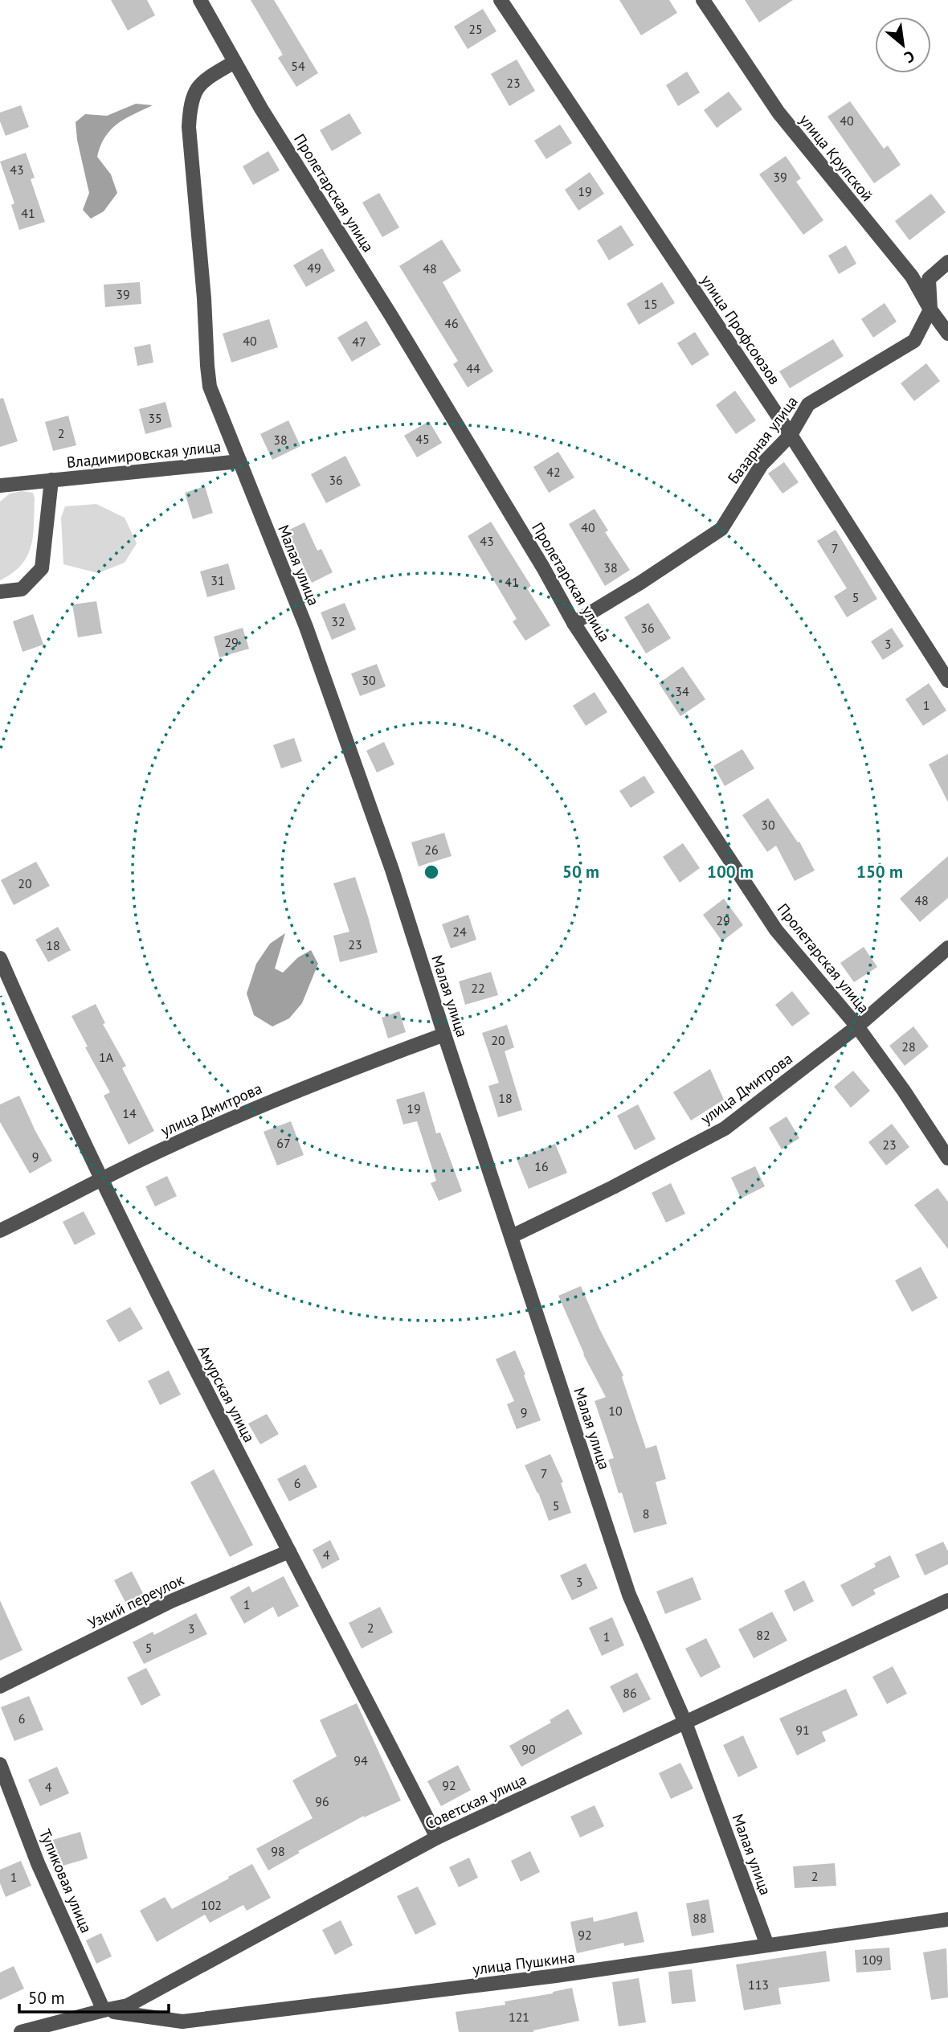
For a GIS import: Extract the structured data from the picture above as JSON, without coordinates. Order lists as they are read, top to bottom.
{
  "streets": {
    "street": [
      "улица Крупской",
      "Пролетарская улица",
      "улица Профсоюзов",
      "Базарная улица",
      "Владимировская улица",
      "Малая улица",
      "улица Дмитрова",
      "Амурская улица",
      "Узкий переулок",
      "Советская улица",
      "Тупиковая улица",
      "улица Пушкина"
    ]
  },
  "crossings": [
    ["улица Крупской", "Базарная улица"],
    ["Пролетарская улица", "Базарная улица"],
    ["Пролетарская улица", "Малая улица"],
    ["Пролетарская улица", "улица Дмитрова"],
    ["улица Профсоюзов", "Базарная улица"],
    ["Владимировская улица", "Малая улица"],
    ["Малая улица", "улица Дмитрова"],
    ["Малая улица", "Советская улица"],
    ["Малая улица", "улица Пушкина"],
    ["улица Дмитрова", "Амурская улица"],
    ["Амурская улица", "Узкий переулок"],
    ["Амурская улица", "Советская улица"],
    ["Советская улица", "Тупиковая улица"],
    ["Советская улица", "улица Пушкина"],
    ["Тупиковая улица", "улица Пушкина"]
  ],
  "house_numbers": [
    "25",
    "54",
    "23",
    "40",
    "43",
    "39",
    "19",
    "41",
    "49",
    "48",
    "39",
    "15",
    "46",
    "40",
    "47",
    "44",
    "35",
    "2",
    "45",
    "38",
    "42",
    "36",
    "40",
    "43",
    "7",
    "38",
    "31",
    "41",
    "5",
    "32",
    "36",
    "29",
    "3",
    "30",
    "34",
    "1",
    "30",
    "26",
    "20",
    "48",
    "29",
    "24",
    "23",
    "18",
    "22",
    "20",
    "28",
    "1А",
    "18",
    "19",
    "14",
    "67",
    "23",
    "9",
    "16",
    "10",
    "9",
    "7",
    "6",
    "5",
    "8",
    "4",
    "3",
    "1",
    "2",
    "3",
    "82",
    "1",
    "5",
    "86",
    "6",
    "91",
    "90",
    "94",
    "92",
    "4",
    "96",
    "98",
    "2",
    "1",
    "102",
    "88",
    "92",
    "109",
    "113",
    "121"
  ],
  "scale_bar": "50 m",
  "north": "bottom right",
  "rings": ["50 m", "100 m", "150 m"]
}
